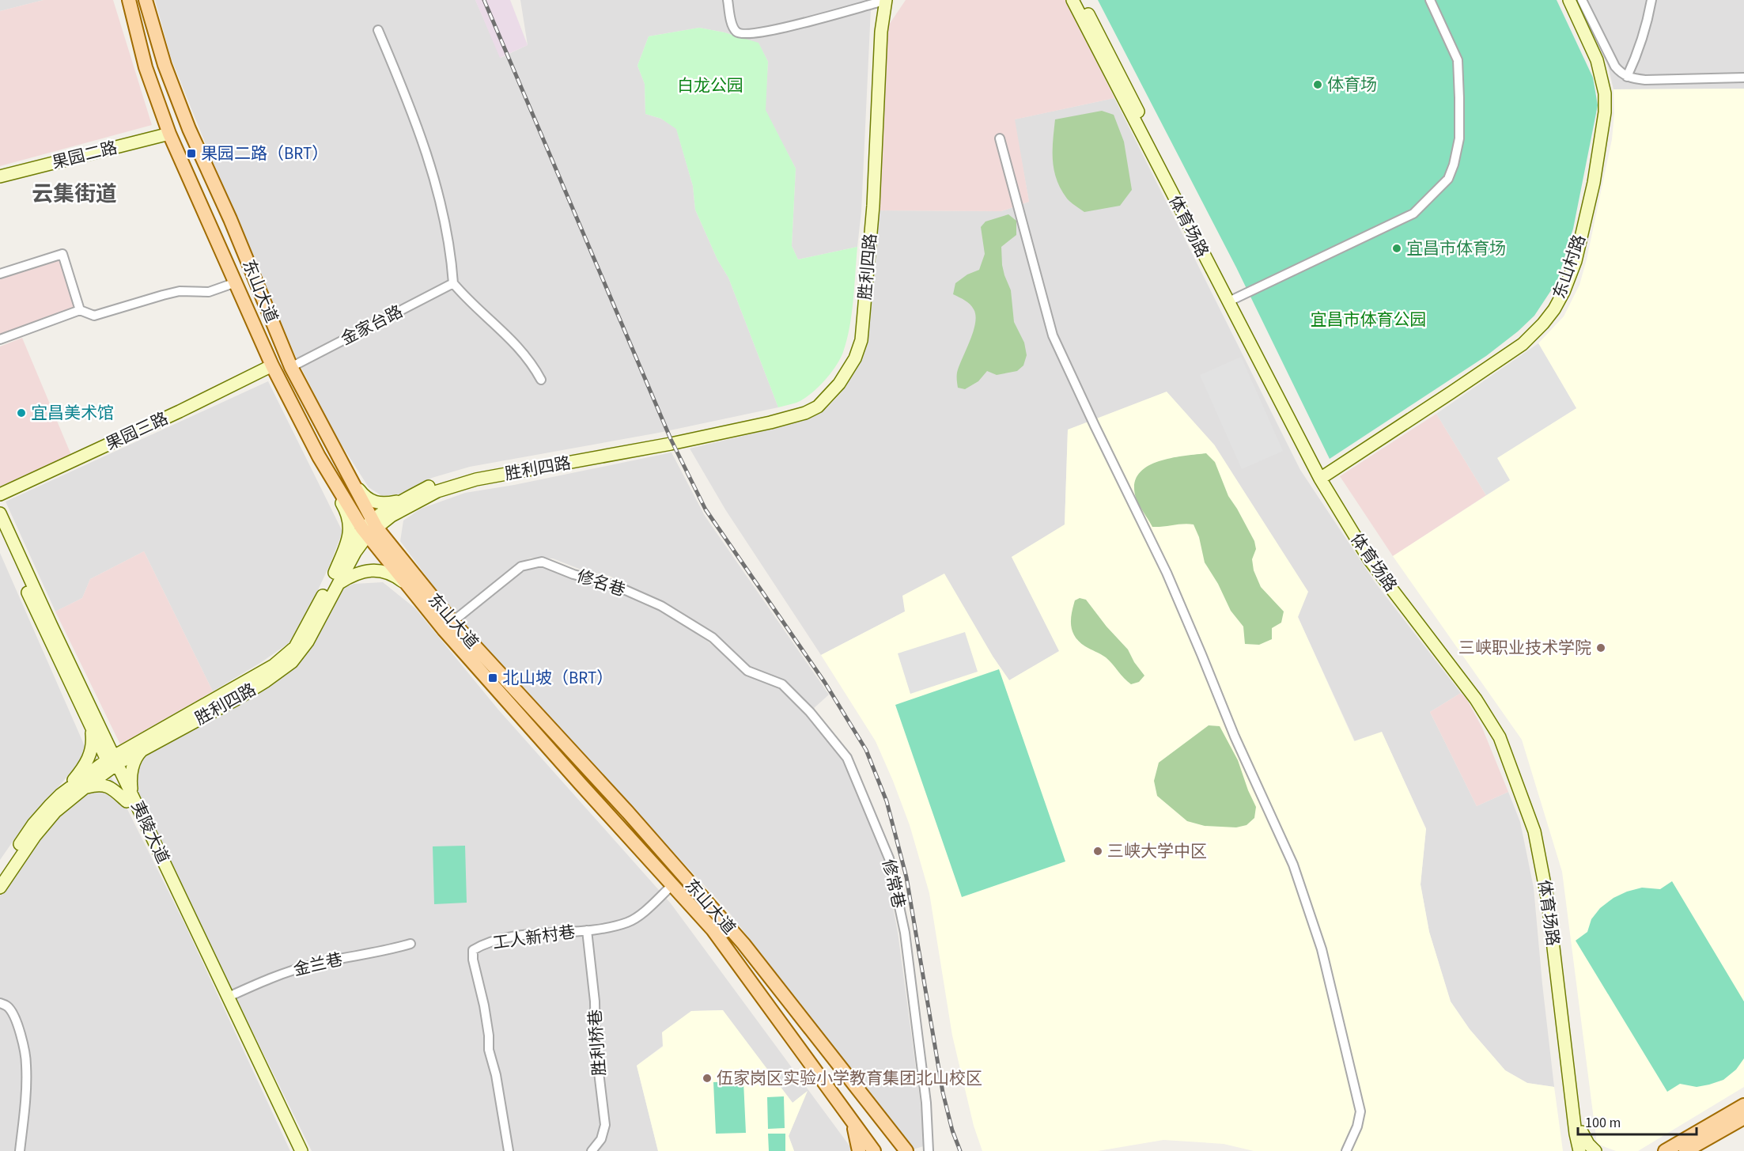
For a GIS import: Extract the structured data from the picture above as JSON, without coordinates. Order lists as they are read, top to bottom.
{
  "streets": {
    "main road": [
      "果园二路",
      "体育场路",
      "胜利四路",
      "东山村路",
      "东山大道",
      "果园三路",
      "夷陵大道"
    ],
    "street": [
      "金家台路",
      "修名巷",
      "修常巷",
      "工人新村巷",
      "金兰巷",
      "胜利桥巷"
    ]
  },
  "crossings": [
    ["果园二路", "东山大道"],
    ["体育场路", "东山村路"],
    ["胜利四路", "东山大道"],
    ["胜利四路", "夷陵大道"],
    ["东山大道", "金家台路"],
    ["东山大道", "果园三路"],
    ["东山大道", "修名巷"],
    ["东山大道", "工人新村巷"],
    ["修名巷", "修常巷"],
    ["夷陵大道", "金兰巷"],
    ["工人新村巷", "胜利桥巷"]
  ],
  "districts": ["云集街道"],
  "parks": ["白龙公园", "宜昌市体育公园"],
  "places": {
    "other": [
      "体育场",
      "宜昌市体育场",
      "宜昌美术馆",
      "三峡职业技术学院",
      "三峡大学中区",
      "伍家岗区实验小学教育集团北山校区"
    ],
    "transit": ["果园二路（BRT）", "北山坡（BRT）"]
  },
  "scale_bar": "100 m"
}
